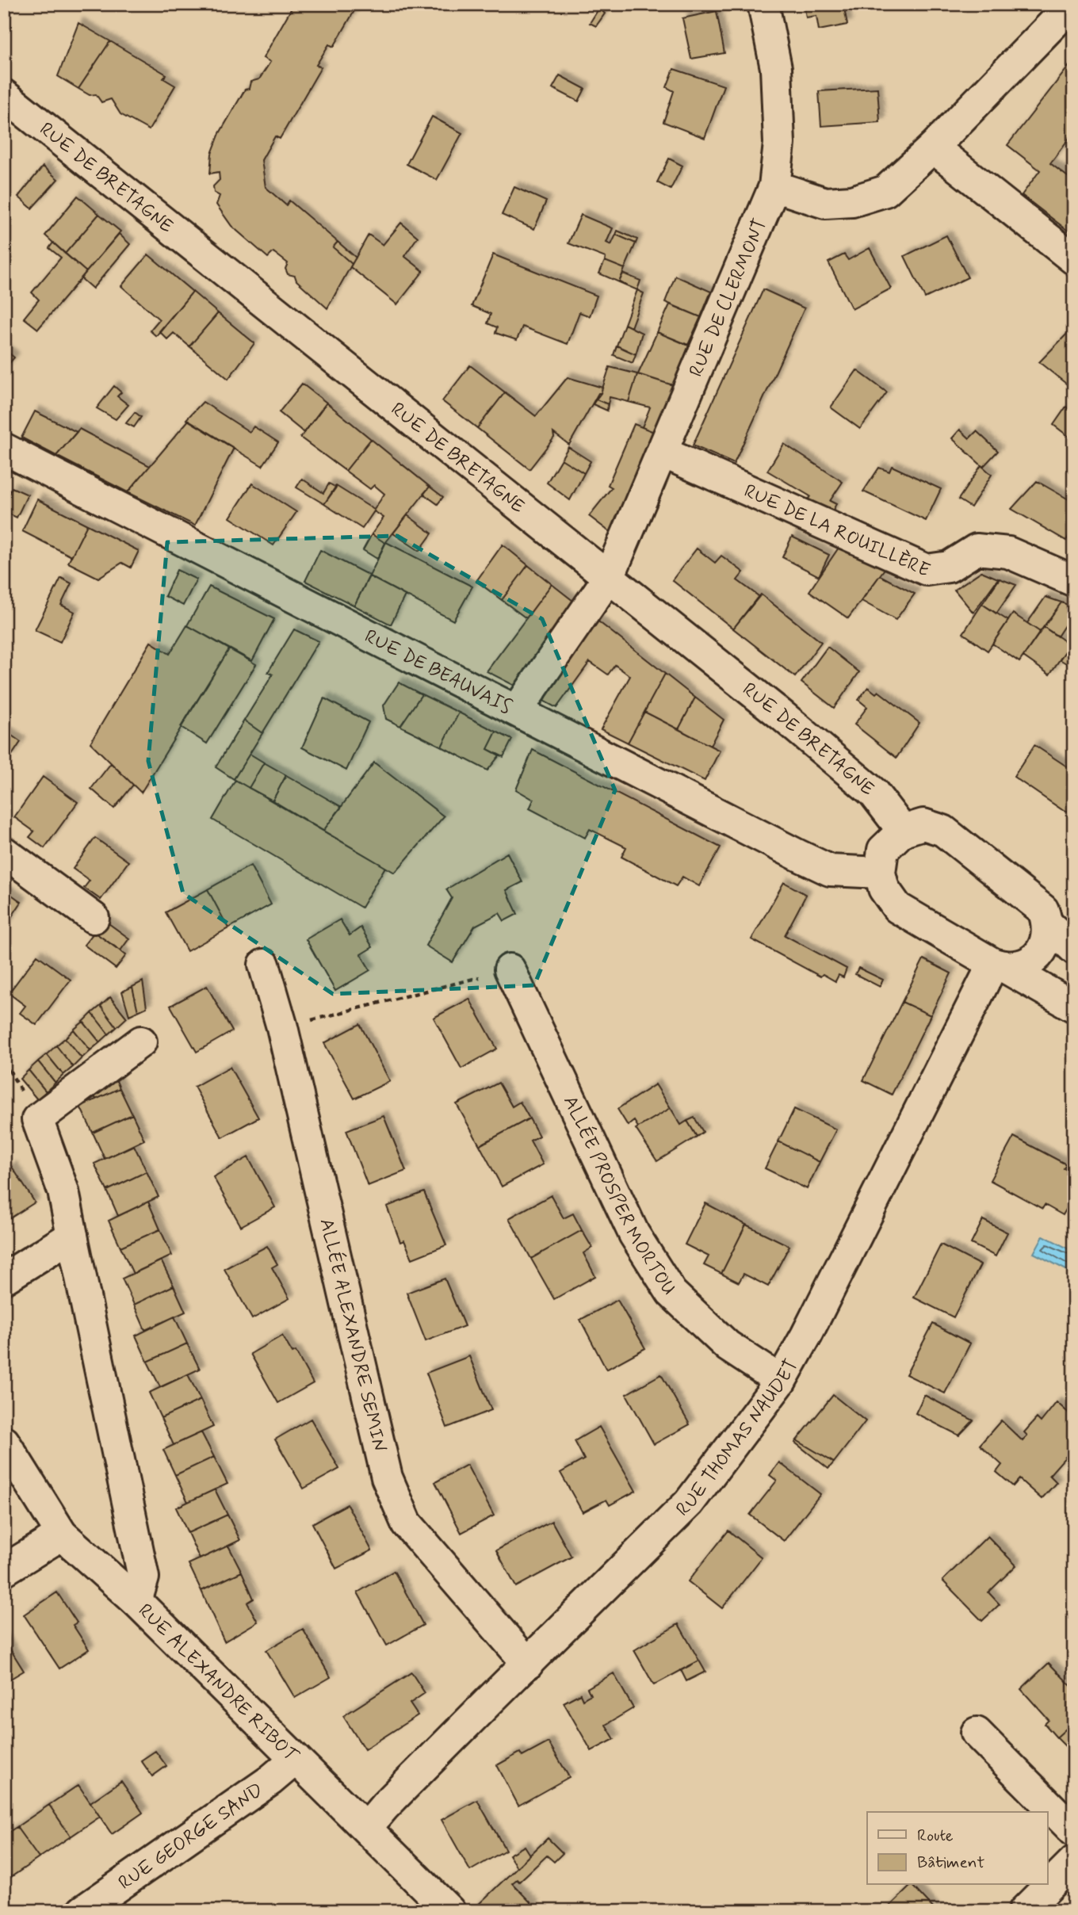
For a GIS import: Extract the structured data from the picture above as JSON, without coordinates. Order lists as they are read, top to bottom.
{
  "streets": {
    "street": [
      "RUE DE BRETAGNE",
      "RUE DE CLERMONT",
      "RUE DE LA ROUILLÈRE",
      "RUE DE BEAUVAIS",
      "ALLÉE PROSPER MORTOU",
      "ALLÉE ALEXANDRE SEMIN",
      "RUE THOMAS NAUDET",
      "RUE ALEXANDRE RIBOT",
      "RUE GEORGE SAND"
    ]
  },
  "crossings": [
    ["RUE DE BRETAGNE", "RUE DE CLERMONT"],
    ["RUE DE CLERMONT", "RUE DE LA ROUILLÈRE"],
    ["RUE DE CLERMONT", "RUE DE BEAUVAIS"],
    ["ALLÉE PROSPER MORTOU", "RUE THOMAS NAUDET"],
    ["ALLÉE ALEXANDRE SEMIN", "RUE THOMAS NAUDET"],
    ["RUE THOMAS NAUDET", "RUE ALEXANDRE RIBOT"],
    ["RUE ALEXANDRE RIBOT", "RUE GEORGE SAND"]
  ],
  "legend": ["Route", "Bâtiment"]
}
